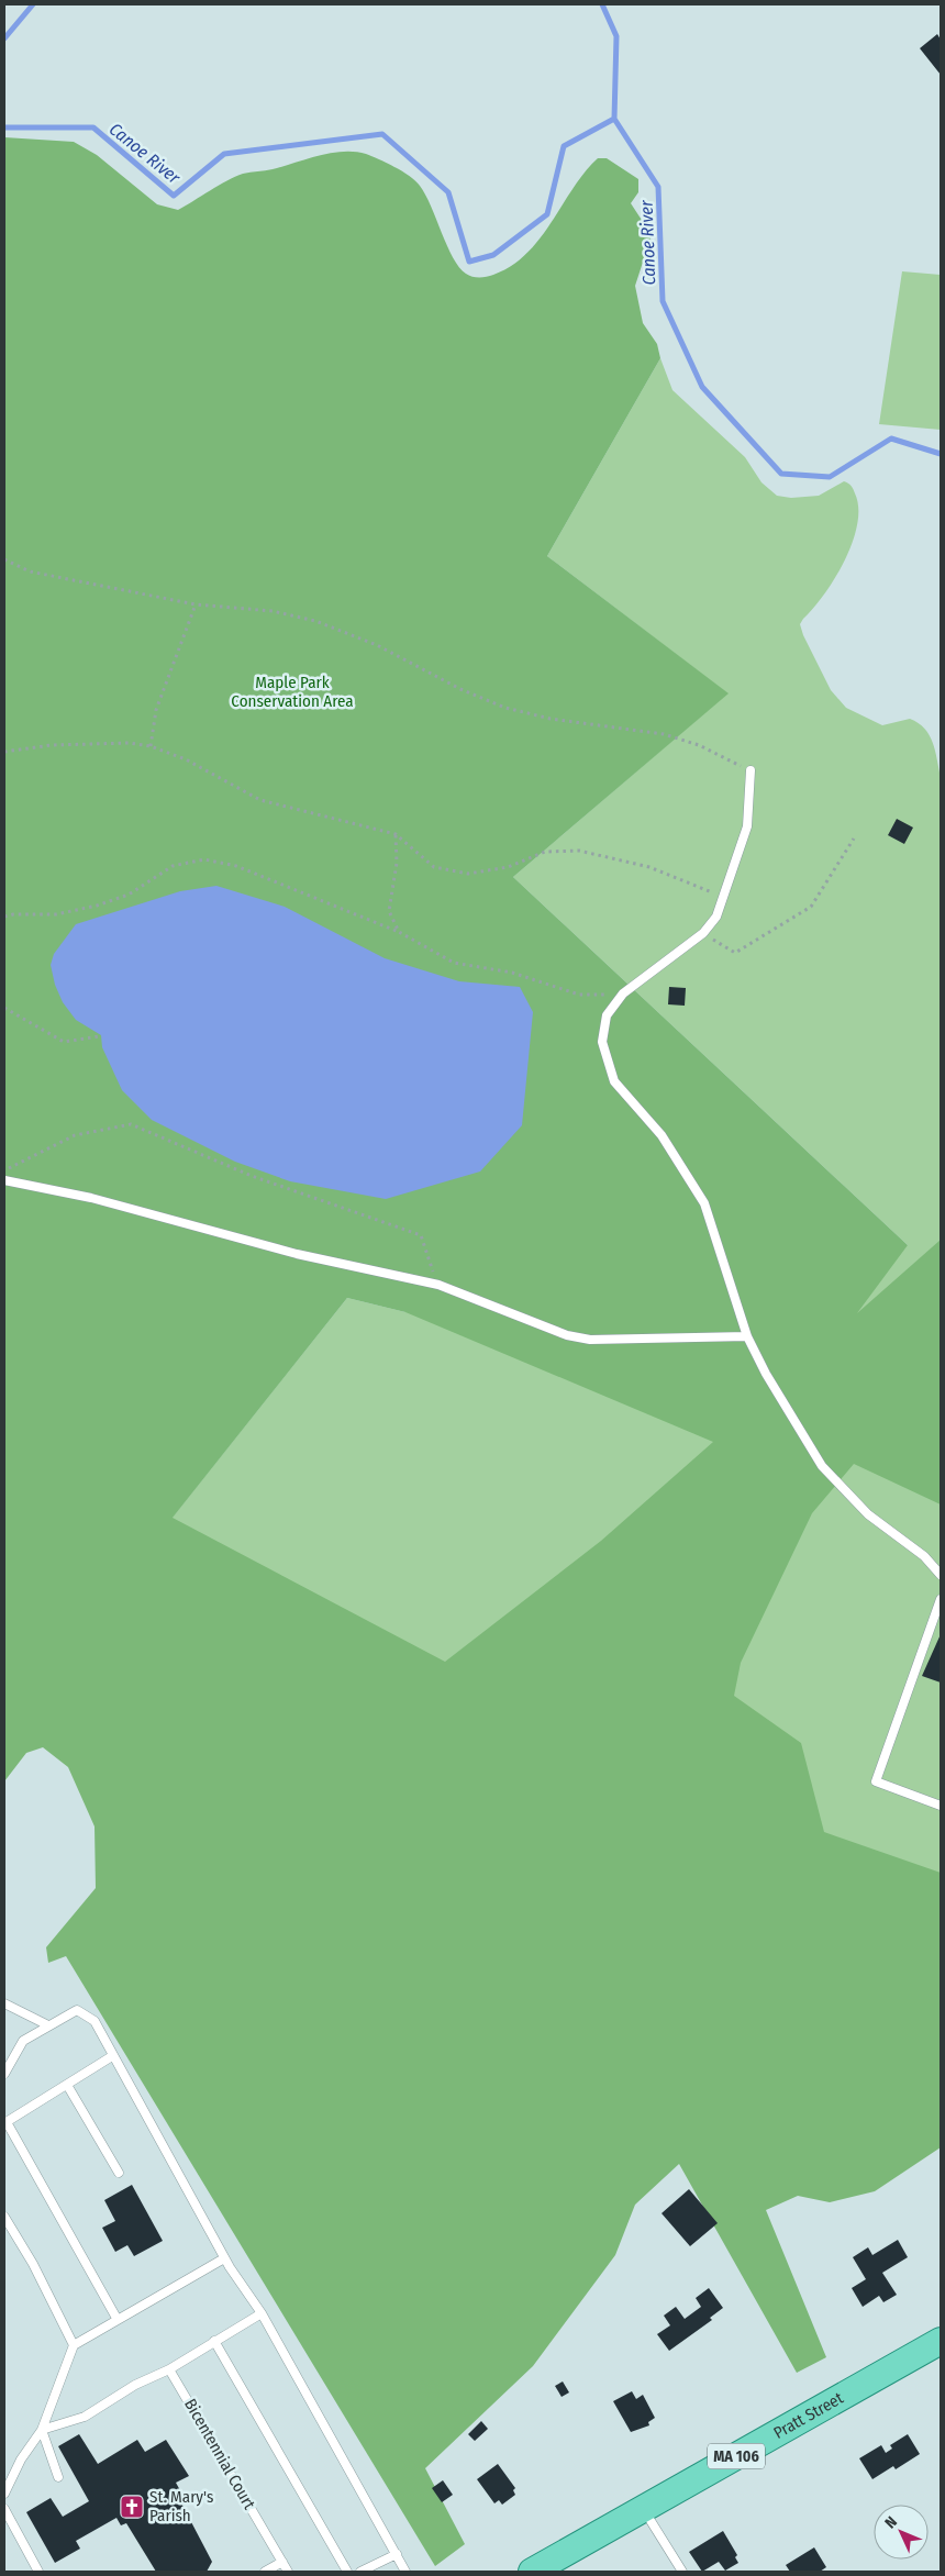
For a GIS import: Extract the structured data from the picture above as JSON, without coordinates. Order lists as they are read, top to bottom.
{
  "streets": {
    "main road": ["Pratt Street", "MA 106"],
    "lane": ["Bicentennial Court"]
  },
  "water": ["Canoe River"],
  "parks": ["Maple Park Conservation Area"],
  "places": {
    "church": ["St. Mary's Parish"]
  },
  "north": "top left"
}
